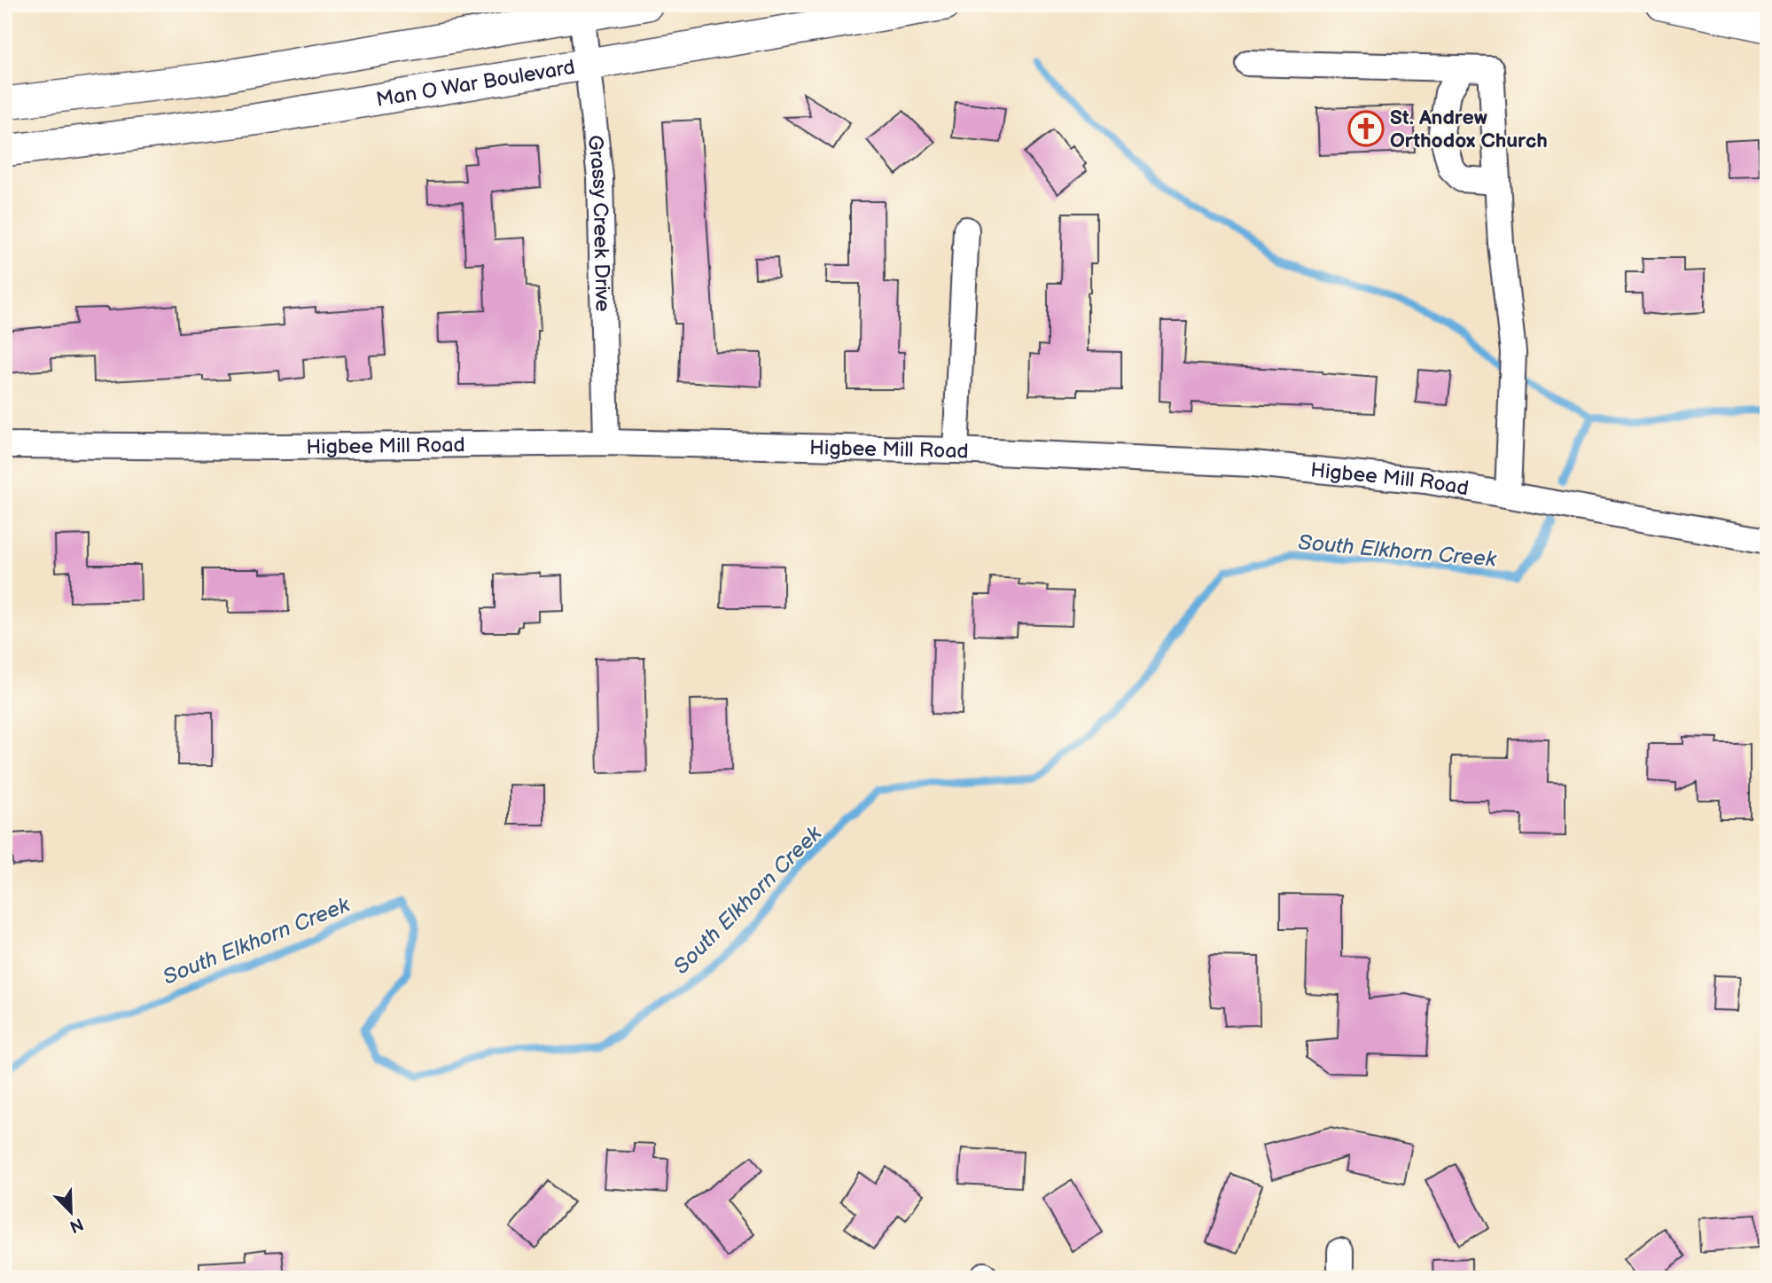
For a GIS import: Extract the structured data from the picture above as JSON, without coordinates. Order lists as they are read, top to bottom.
{
  "streets": {
    "main road": ["Man O War Boulevard"],
    "street": ["Grassy Creek Drive", "Higbee Mill Road"]
  },
  "crossings": [
    ["Man O War Boulevard", "Grassy Creek Drive"],
    ["Grassy Creek Drive", "Higbee Mill Road"]
  ],
  "water": ["South Elkhorn Creek"],
  "places": {
    "church": ["St. Andrew Orthodox Church"]
  },
  "north": "bottom right"
}
